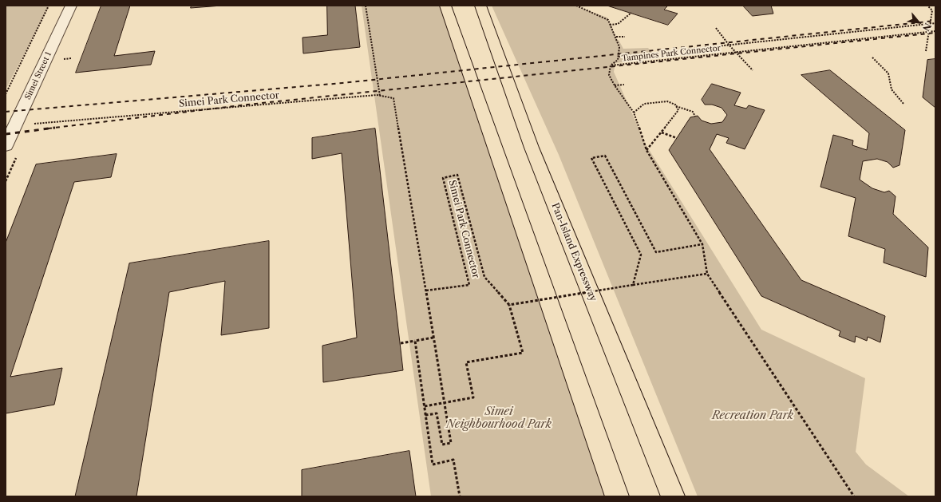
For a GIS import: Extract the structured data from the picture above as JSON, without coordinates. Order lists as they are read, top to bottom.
{
  "streets": {
    "highway": ["Pan-Island Expressway"],
    "street": ["Simei Street 1"],
    "path": ["Tampines Park Connector", "Simei Park Connector"]
  },
  "crossings": [
    ["Simei Street 1", "Simei Park Connector"]
  ],
  "parks": ["Simei Neighbourhood Park", "Recreation Park"],
  "north": "bottom right"
}
